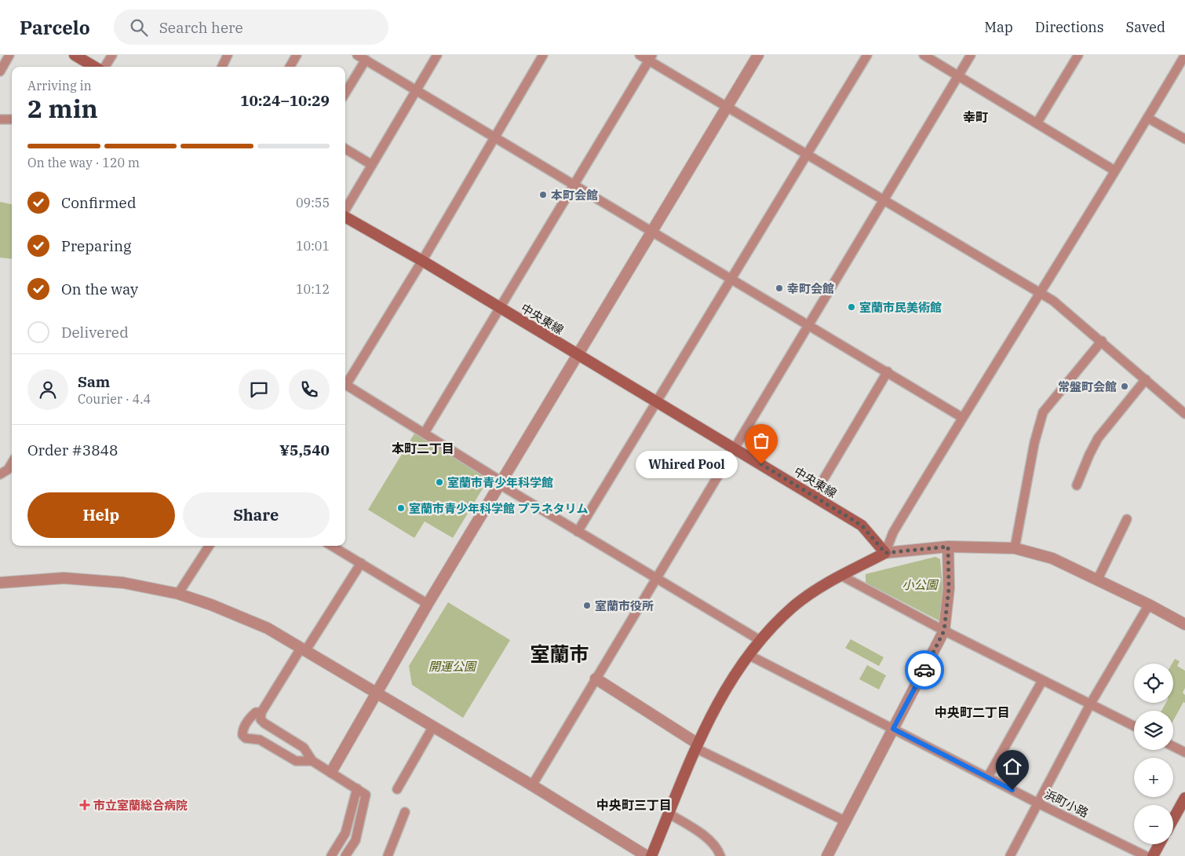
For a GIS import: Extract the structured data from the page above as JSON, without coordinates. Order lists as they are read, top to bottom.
{
  "streets": {
    "main road": ["中央東線"],
    "street": ["浜町小路"]
  },
  "districts": [
    "幸町",
    "本町二丁目",
    "室蘭市",
    "中央町二丁目",
    "中央町三丁目"
  ],
  "parks": ["小公園", "開運公園"],
  "places": {
    "other": [
      "本町会館",
      "幸町会館",
      "室蘭市民美術館",
      "常盤町会館",
      "Whired Pool",
      "室蘭市青少年科学館",
      "室蘭市青少年科学館 プラネタリム",
      "室蘭市役所"
    ],
    "health": ["市立室蘭総合病院"]
  },
  "page": {
    "header": "Parcelo",
    "search": "Search here",
    "nav": ["Map", "Directions", "Saved"],
    "heading": ["2 min", "Arriving in", "10:24–10:29"],
    "panel": [
      "Sam",
      "Courier · 4.4",
      "Order #3848",
      "¥5,540"
    ],
    "bar": "On the way · 120 m",
    "list": [
      ["Confirmed", "09:55"],
      ["Preparing", "10:01"],
      ["On the way", "10:12"],
      "Delivered"
    ],
    "bubble": "Whired Pool",
    "buttons": ["Help", "Share"],
    "map_buttons": ["+", "−"]
  }
}
